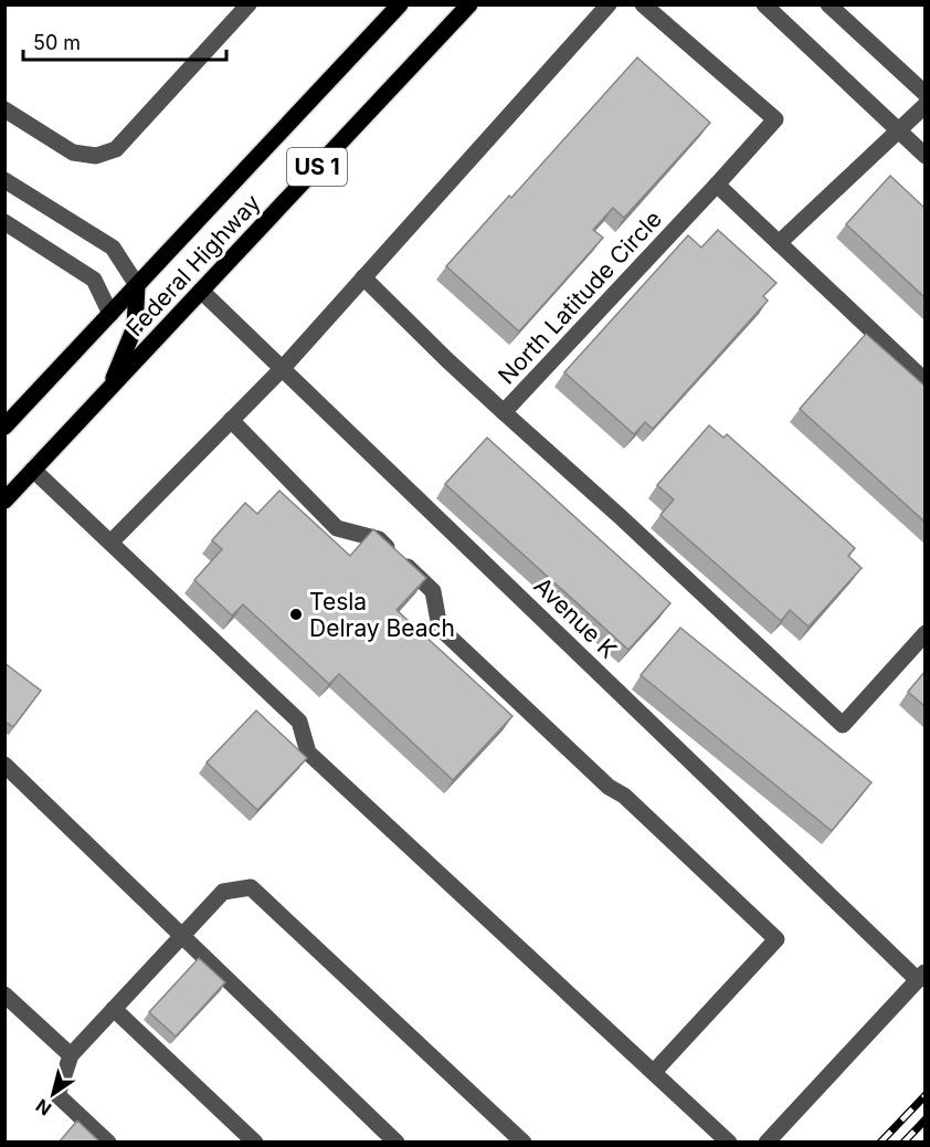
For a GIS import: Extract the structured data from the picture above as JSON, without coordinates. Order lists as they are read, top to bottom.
{
  "streets": {
    "main road": ["US 1", "Federal Highway"],
    "street": ["North Latitude Circle", "Avenue K"]
  },
  "crossings": [
    ["Federal Highway", "Avenue K"]
  ],
  "places": ["Tesla Delray Beach"],
  "scale_bar": "50 m",
  "north": "bottom left"
}
